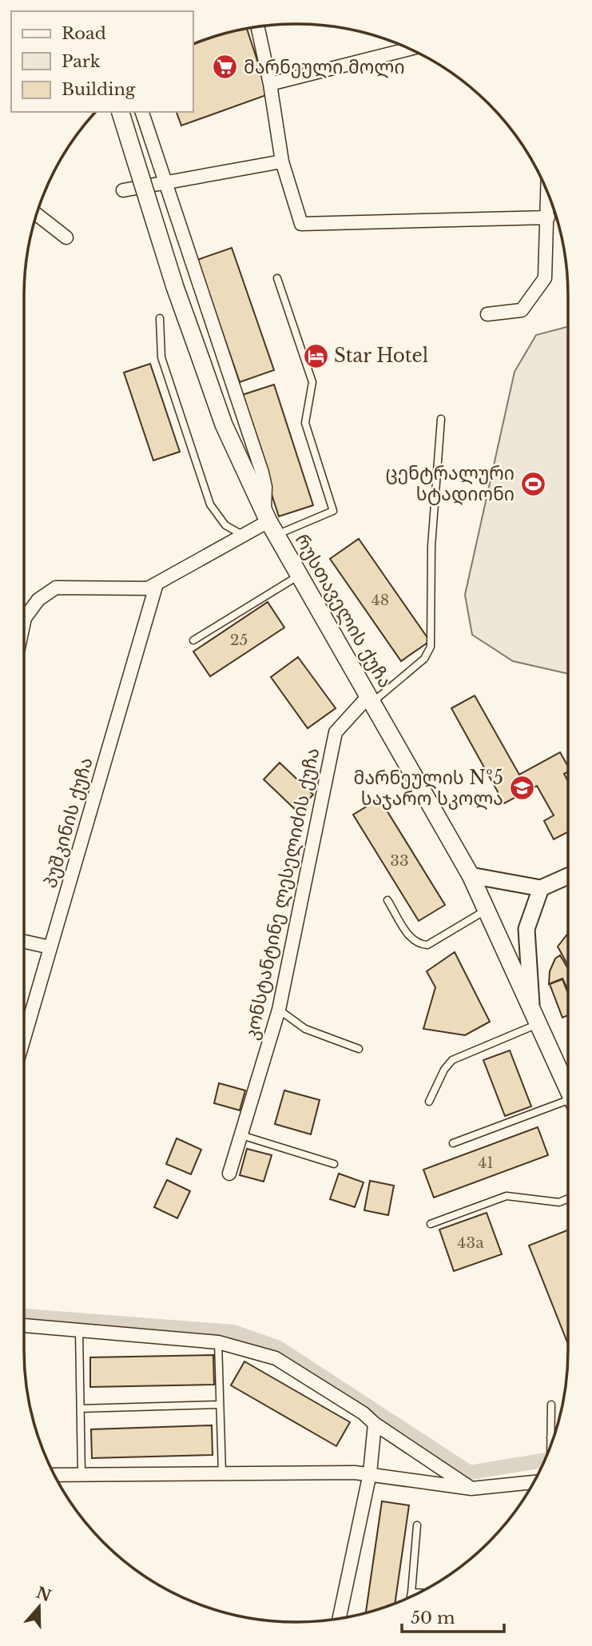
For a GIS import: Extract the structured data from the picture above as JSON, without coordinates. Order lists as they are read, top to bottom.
{
  "streets": {
    "main road": ["რუსთაველის ქუჩა"],
    "street": ["პუშკინის ქუჩა", "კონსტანტინე ლესელიძის ქუჩა"]
  },
  "crossings": [
    ["რუსთაველის ქუჩა", "კონსტანტინე ლესელიძის ქუჩა"]
  ],
  "places": {
    "supermarket": ["მარნეული მოლი"],
    "hotel": ["Star Hotel"],
    "sports": ["ცენტრალური სტადიონი"],
    "school or university": ["მარნეულის №5 საჯარო სკოლა"]
  },
  "house_numbers": [
    "48",
    "25",
    "33",
    "41",
    "43a"
  ],
  "legend": ["Road", "Park", "Building"],
  "scale_bar": "50 m",
  "north": "top"
}
